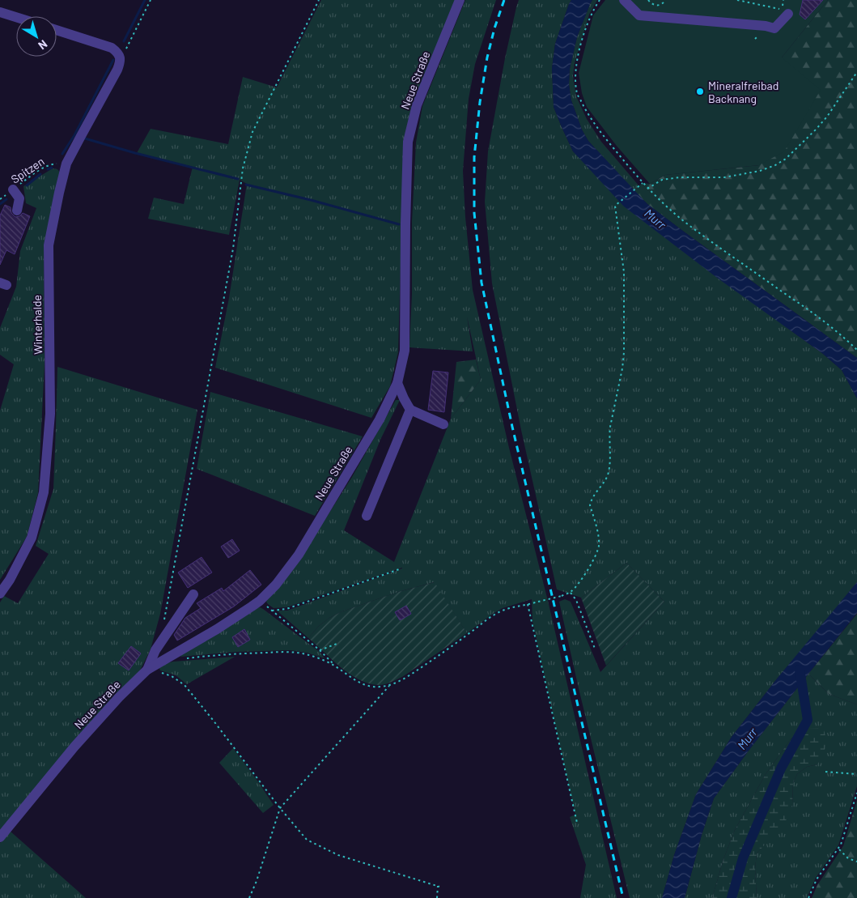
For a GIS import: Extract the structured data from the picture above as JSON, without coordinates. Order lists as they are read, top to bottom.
{
  "streets": {
    "street": ["Neue Straße", "Winterhalde"],
    "path": ["Spitzen"]
  },
  "crossings": [
    ["Spitzen", "Winterhalde"]
  ],
  "water": ["Murr"],
  "places": ["Mineralfreibad Backnang"],
  "north": "bottom right"
}
